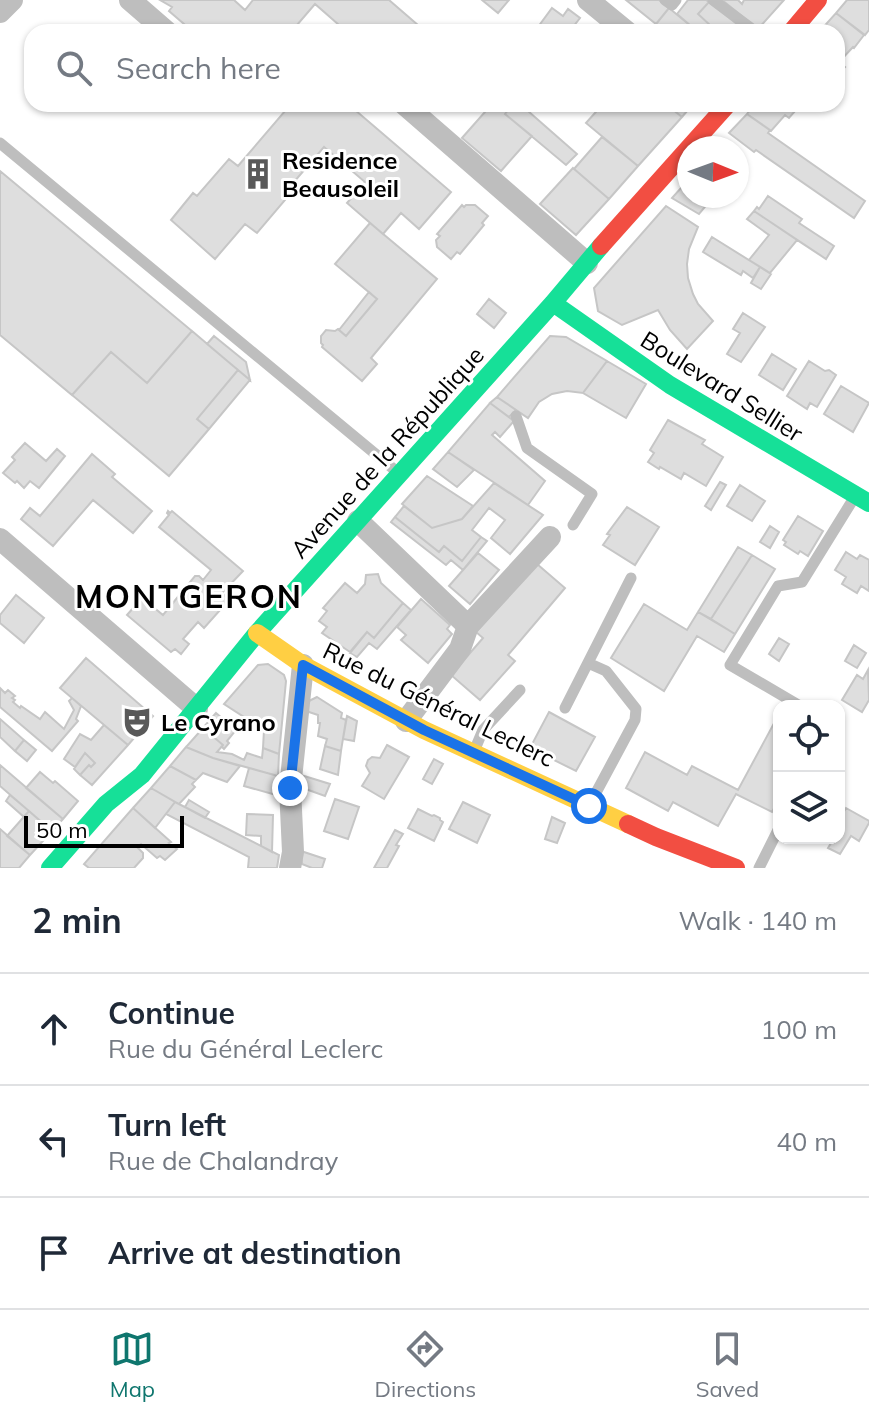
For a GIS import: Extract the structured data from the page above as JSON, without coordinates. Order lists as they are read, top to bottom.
{
  "streets": {
    "main road": ["Boulevard Sellier", "Avenue de la République", "Rue du Général Leclerc"]
  },
  "crossings": [
    ["Boulevard Sellier", "Avenue de la République"],
    ["Avenue de la République", "Rue du Général Leclerc"]
  ],
  "districts": ["MONTGERON"],
  "places": {
    "building": ["Residence Beausoleil"],
    "theatre": ["Le Cyrano"]
  },
  "scale_bar": "50 m",
  "north": "right",
  "page": {
    "search": "Search here",
    "scale": "50 m",
    "heading": ["2 min", "Walk · 140 m"],
    "list": [
      ["Continue", "Rue du Général Leclerc", "100 m"],
      ["Turn left", "Rue de Chalandray", "40 m"],
      "Arrive at destination"
    ],
    "nav": ["Map", "Directions", "Saved"]
  }
}
